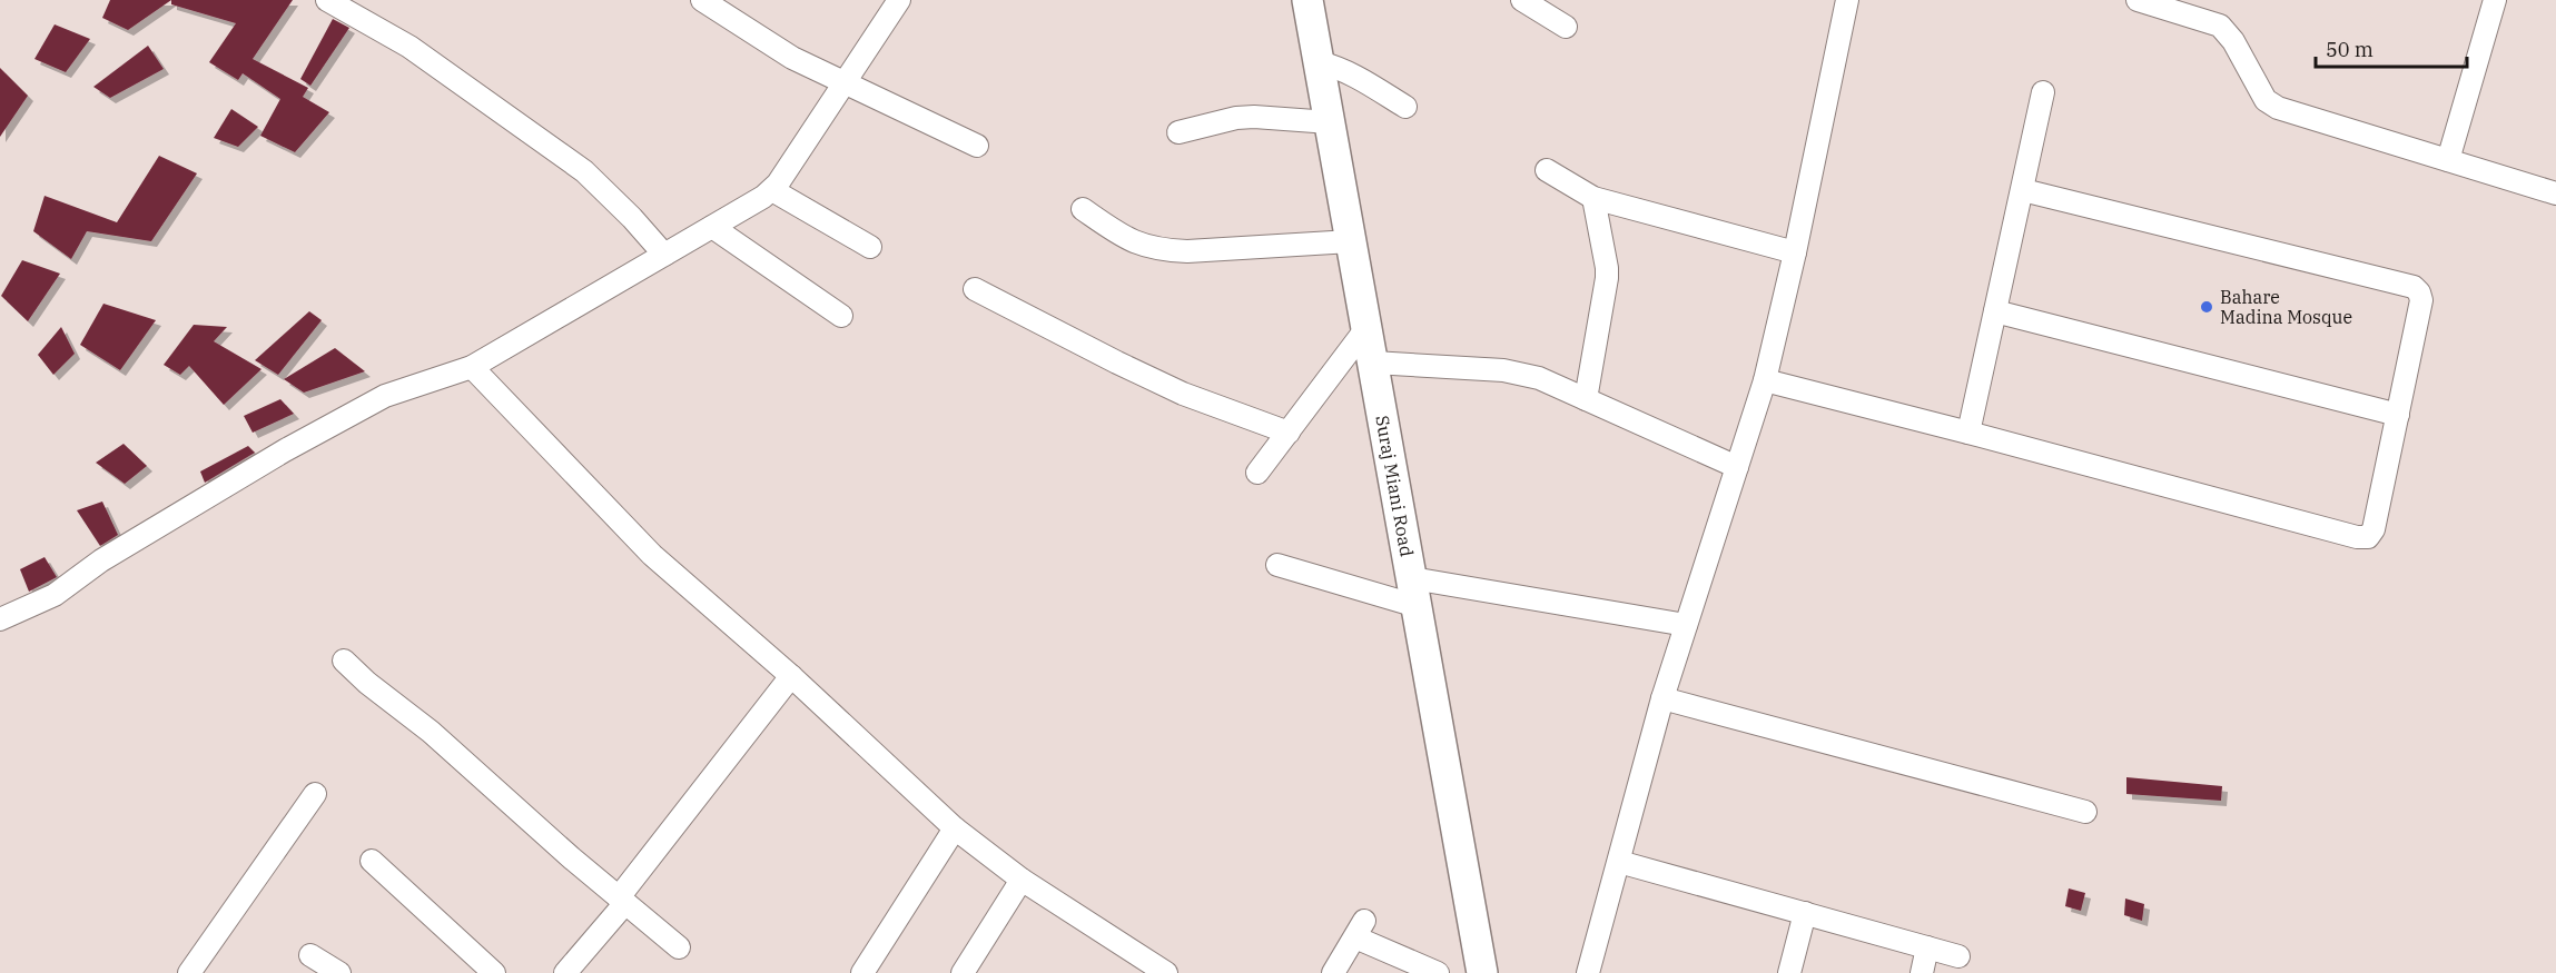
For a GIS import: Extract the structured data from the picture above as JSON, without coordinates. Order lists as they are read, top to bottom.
{
  "streets": {
    "street": ["Suraj Miani Road"]
  },
  "places": ["Bahare Madina Mosque"],
  "scale_bar": "50 m"
}
